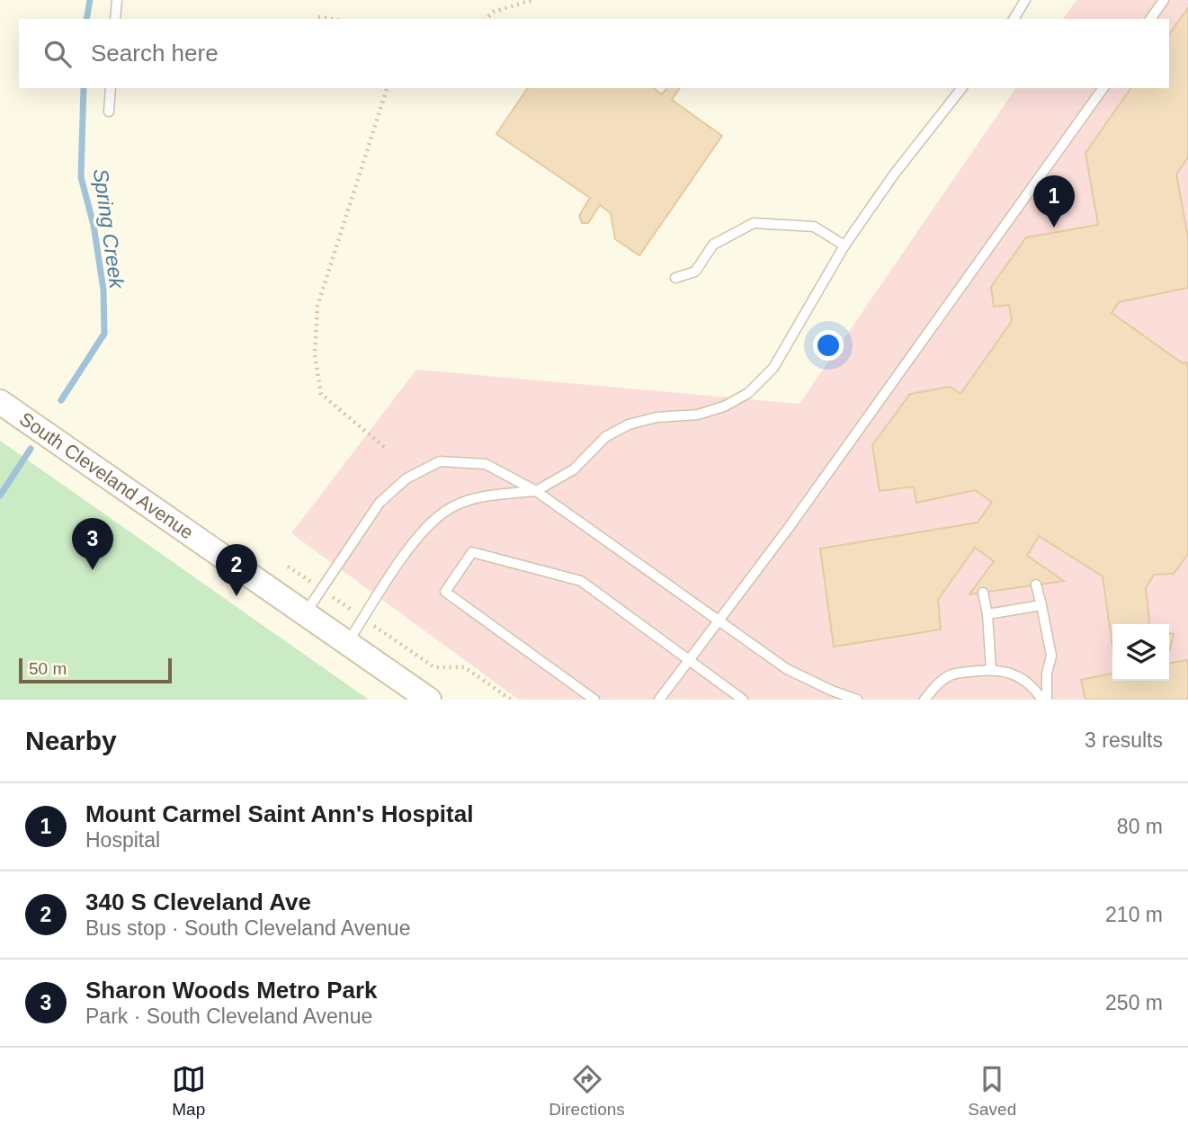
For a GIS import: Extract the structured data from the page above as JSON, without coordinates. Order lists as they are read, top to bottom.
{
  "streets": {
    "main road": ["South Cleveland Avenue"]
  },
  "water": ["Spring Creek"],
  "scale_bar": "50 m",
  "page": {
    "search": "Search here",
    "pins": ["1", "3", "2"],
    "scale": "50 m",
    "heading": ["Nearby", "3 results"],
    "list": [
      {
        "mark": "1",
        "name": "Mount Carmel Saint Ann's Hospital",
        "note": "Hospital",
        "value": "80 m"
      },
      {
        "mark": "2",
        "name": "340 S Cleveland Ave",
        "note": "Bus stop · South Cleveland Avenue",
        "value": "210 m"
      },
      {
        "mark": "3",
        "name": "Sharon Woods Metro Park",
        "note": "Park · South Cleveland Avenue",
        "value": "250 m"
      }
    ],
    "nav": ["Map", "Directions", "Saved"]
  }
}
